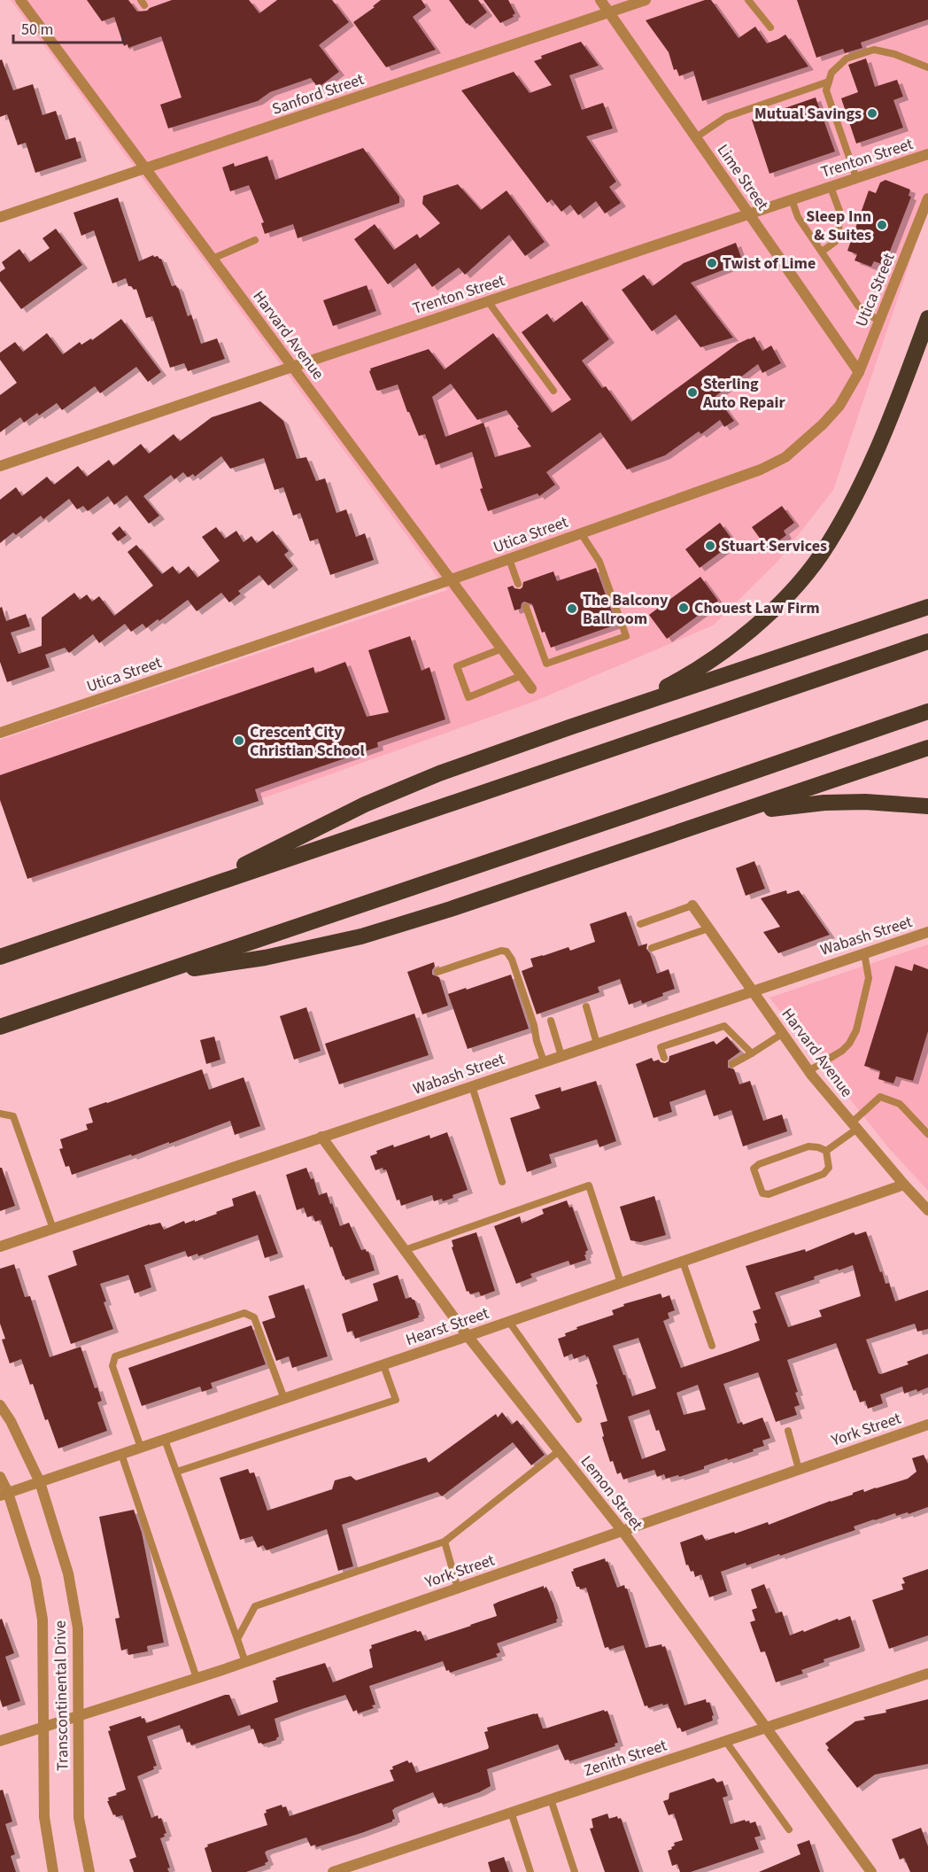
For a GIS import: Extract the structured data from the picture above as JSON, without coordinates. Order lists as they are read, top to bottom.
{
  "streets": {
    "street": [
      "Sanford Street",
      "Trenton Street",
      "Lime Street",
      "Utica Street",
      "Harvard Avenue",
      "Wabash Street",
      "Hearst Street",
      "York Street",
      "Lemon Street",
      "Transcontinental Drive",
      "Zenith Street"
    ]
  },
  "crossings": [
    ["Sanford Street", "Lime Street"],
    ["Sanford Street", "Harvard Avenue"],
    ["Trenton Street", "Lime Street"],
    ["Trenton Street", "Harvard Avenue"],
    ["Lime Street", "Utica Street"],
    ["Utica Street", "Harvard Avenue"],
    ["Harvard Avenue", "Wabash Street"],
    ["Harvard Avenue", "Hearst Street"],
    ["Wabash Street", "Lemon Street"],
    ["Hearst Street", "Lemon Street"],
    ["Hearst Street", "Transcontinental Drive"],
    ["York Street", "Lemon Street"],
    ["York Street", "Transcontinental Drive"],
    ["Lemon Street", "Zenith Street"]
  ],
  "places": [
    "Mutual Savings",
    "Sleep Inn & Suites",
    "Twist of Lime",
    "Sterling Auto Repair",
    "Stuart Services",
    "Chouest Law Firm",
    "The Balcony Ballroom",
    "Crescent City Christian School"
  ],
  "scale_bar": "50 m"
}
